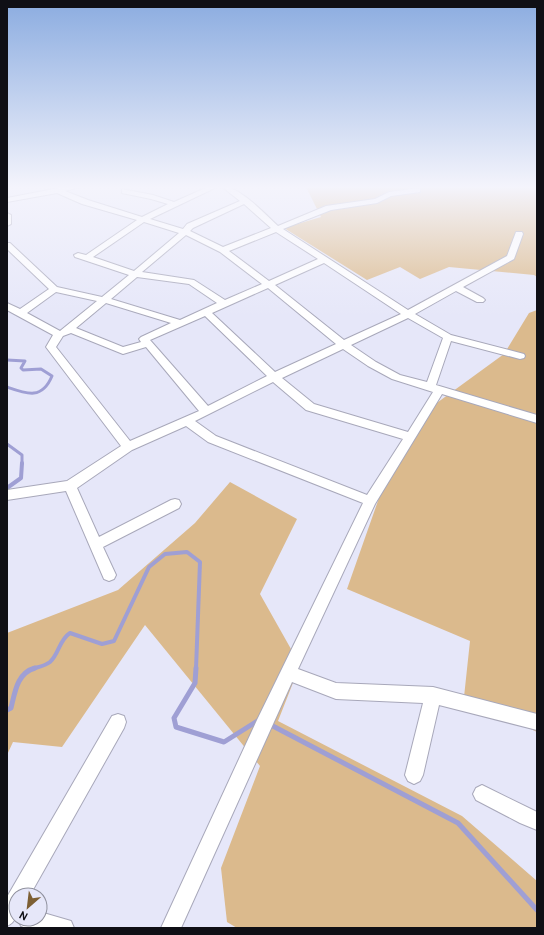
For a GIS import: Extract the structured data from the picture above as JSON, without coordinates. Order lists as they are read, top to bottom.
{
  "north": "bottom left"
}
